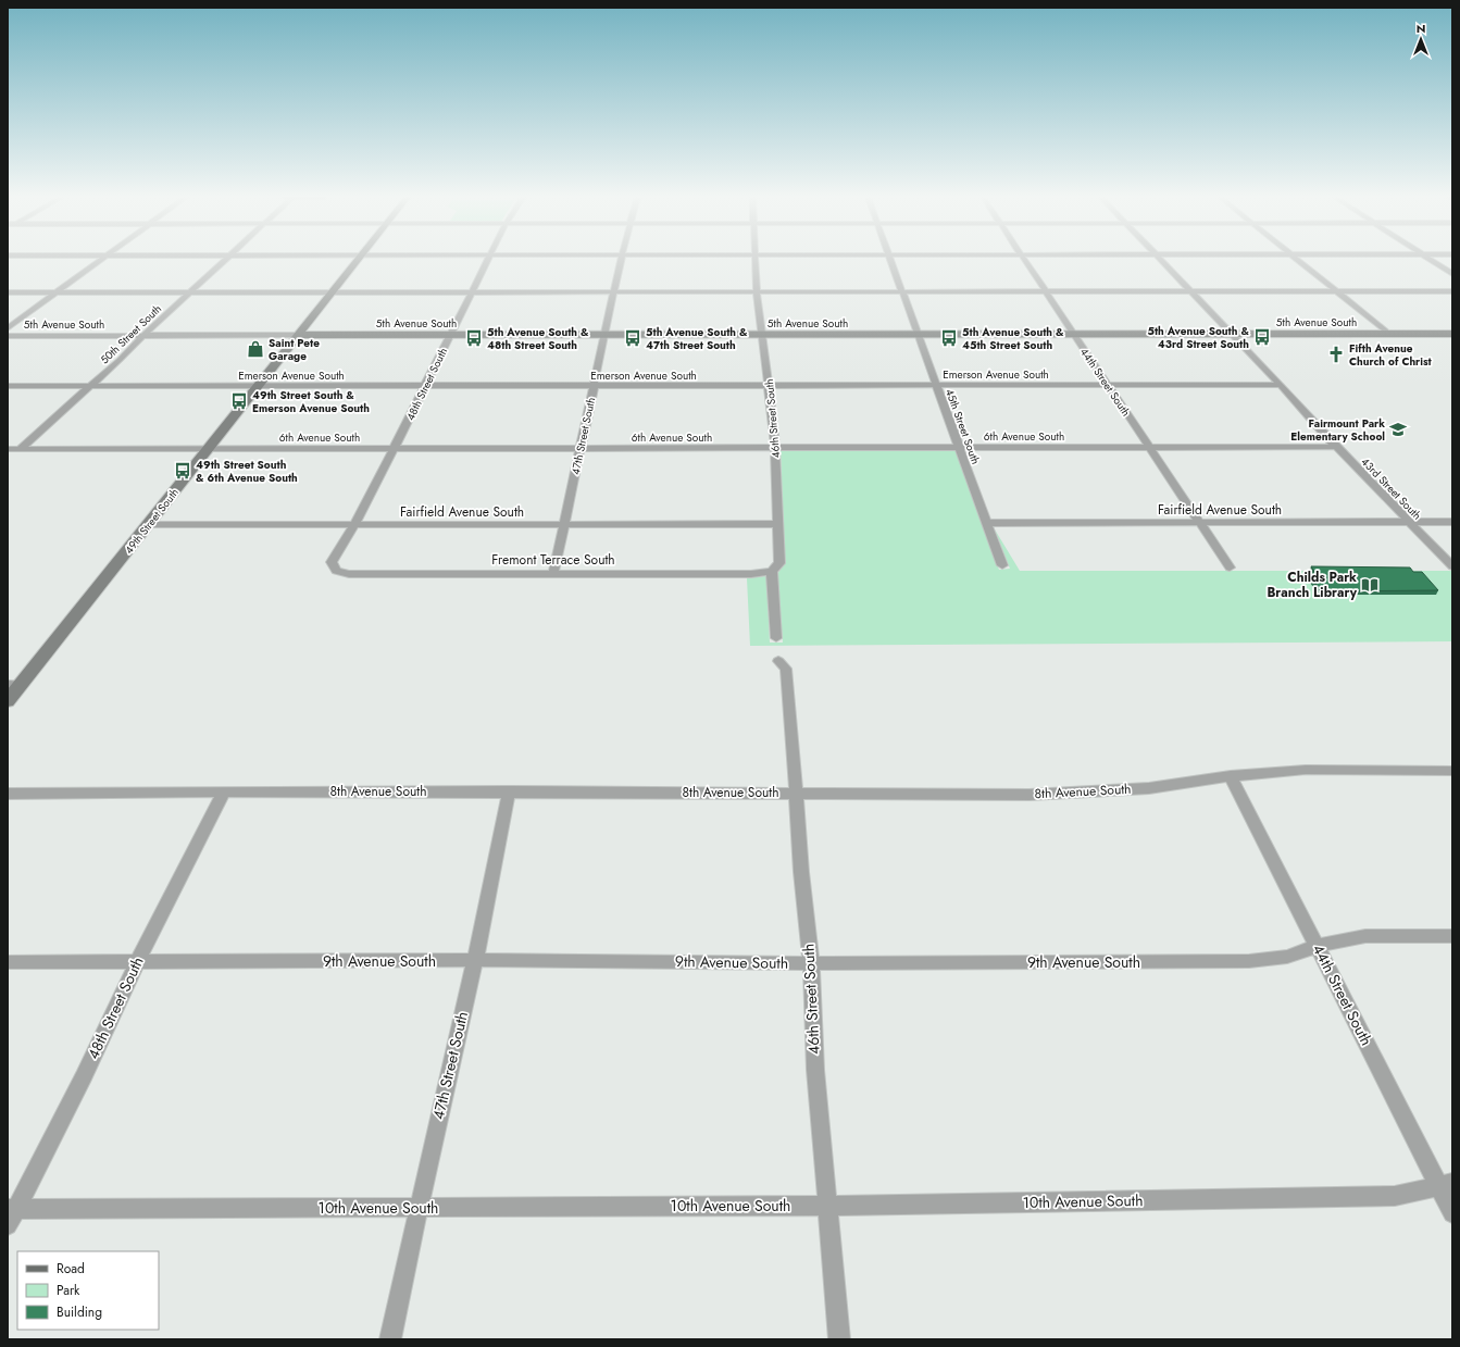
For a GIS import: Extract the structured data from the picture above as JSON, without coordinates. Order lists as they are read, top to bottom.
{
  "streets": {
    "street": [
      "5th Avenue South",
      "50th Street South",
      "Emerson Avenue South",
      "44th Street South",
      "48th Street South",
      "46th Street South",
      "45th Street South",
      "47th Street South",
      "6th Avenue South",
      "43rd Street South",
      "Fairfield Avenue South",
      "49th Street South",
      "Fremont Terrace South",
      "8th Avenue South",
      "9th Avenue South",
      "10th Avenue South"
    ]
  },
  "crossings": [
    ["5th Avenue South", "50th Street South"],
    ["5th Avenue South", "44th Street South"],
    ["5th Avenue South", "48th Street South"],
    ["5th Avenue South", "46th Street South"],
    ["5th Avenue South", "45th Street South"],
    ["5th Avenue South", "47th Street South"],
    ["5th Avenue South", "43rd Street South"],
    ["5th Avenue South", "49th Street South"],
    ["50th Street South", "Emerson Avenue South"],
    ["50th Street South", "6th Avenue South"],
    ["Emerson Avenue South", "44th Street South"],
    ["Emerson Avenue South", "48th Street South"],
    ["Emerson Avenue South", "46th Street South"],
    ["Emerson Avenue South", "45th Street South"],
    ["Emerson Avenue South", "47th Street South"],
    ["Emerson Avenue South", "43rd Street South"],
    ["Emerson Avenue South", "49th Street South"],
    ["44th Street South", "6th Avenue South"],
    ["44th Street South", "Fairfield Avenue South"],
    ["44th Street South", "8th Avenue South"],
    ["44th Street South", "9th Avenue South"],
    ["44th Street South", "10th Avenue South"],
    ["48th Street South", "6th Avenue South"],
    ["48th Street South", "Fairfield Avenue South"],
    ["48th Street South", "Fremont Terrace South"],
    ["48th Street South", "8th Avenue South"],
    ["48th Street South", "9th Avenue South"],
    ["48th Street South", "10th Avenue South"],
    ["46th Street South", "6th Avenue South"],
    ["46th Street South", "Fairfield Avenue South"],
    ["46th Street South", "Fremont Terrace South"],
    ["46th Street South", "8th Avenue South"],
    ["46th Street South", "9th Avenue South"],
    ["46th Street South", "10th Avenue South"],
    ["45th Street South", "6th Avenue South"],
    ["45th Street South", "Fairfield Avenue South"],
    ["47th Street South", "6th Avenue South"],
    ["47th Street South", "Fairfield Avenue South"],
    ["47th Street South", "Fremont Terrace South"],
    ["47th Street South", "8th Avenue South"],
    ["47th Street South", "9th Avenue South"],
    ["47th Street South", "10th Avenue South"],
    ["6th Avenue South", "43rd Street South"],
    ["6th Avenue South", "49th Street South"],
    ["43rd Street South", "Fairfield Avenue South"],
    ["Fairfield Avenue South", "49th Street South"]
  ],
  "places": {
    "bus stop": [
      "5th Avenue South & 43rd Street South",
      "5th Avenue South & 48th Street South",
      "5th Avenue South & 47th Street South",
      "5th Avenue South & 45th Street South",
      "49th Street South & Emerson Avenue South",
      "49th Street South & 6th Avenue South"
    ],
    "shop": ["Saint Pete Garage"],
    "church": ["Fifth Avenue Church of Christ"],
    "school or university": ["Fairmount Park Elementary School"],
    "library": ["Childs Park Branch Library"]
  },
  "legend": ["Road", "Park", "Building"],
  "north": "top"
}
